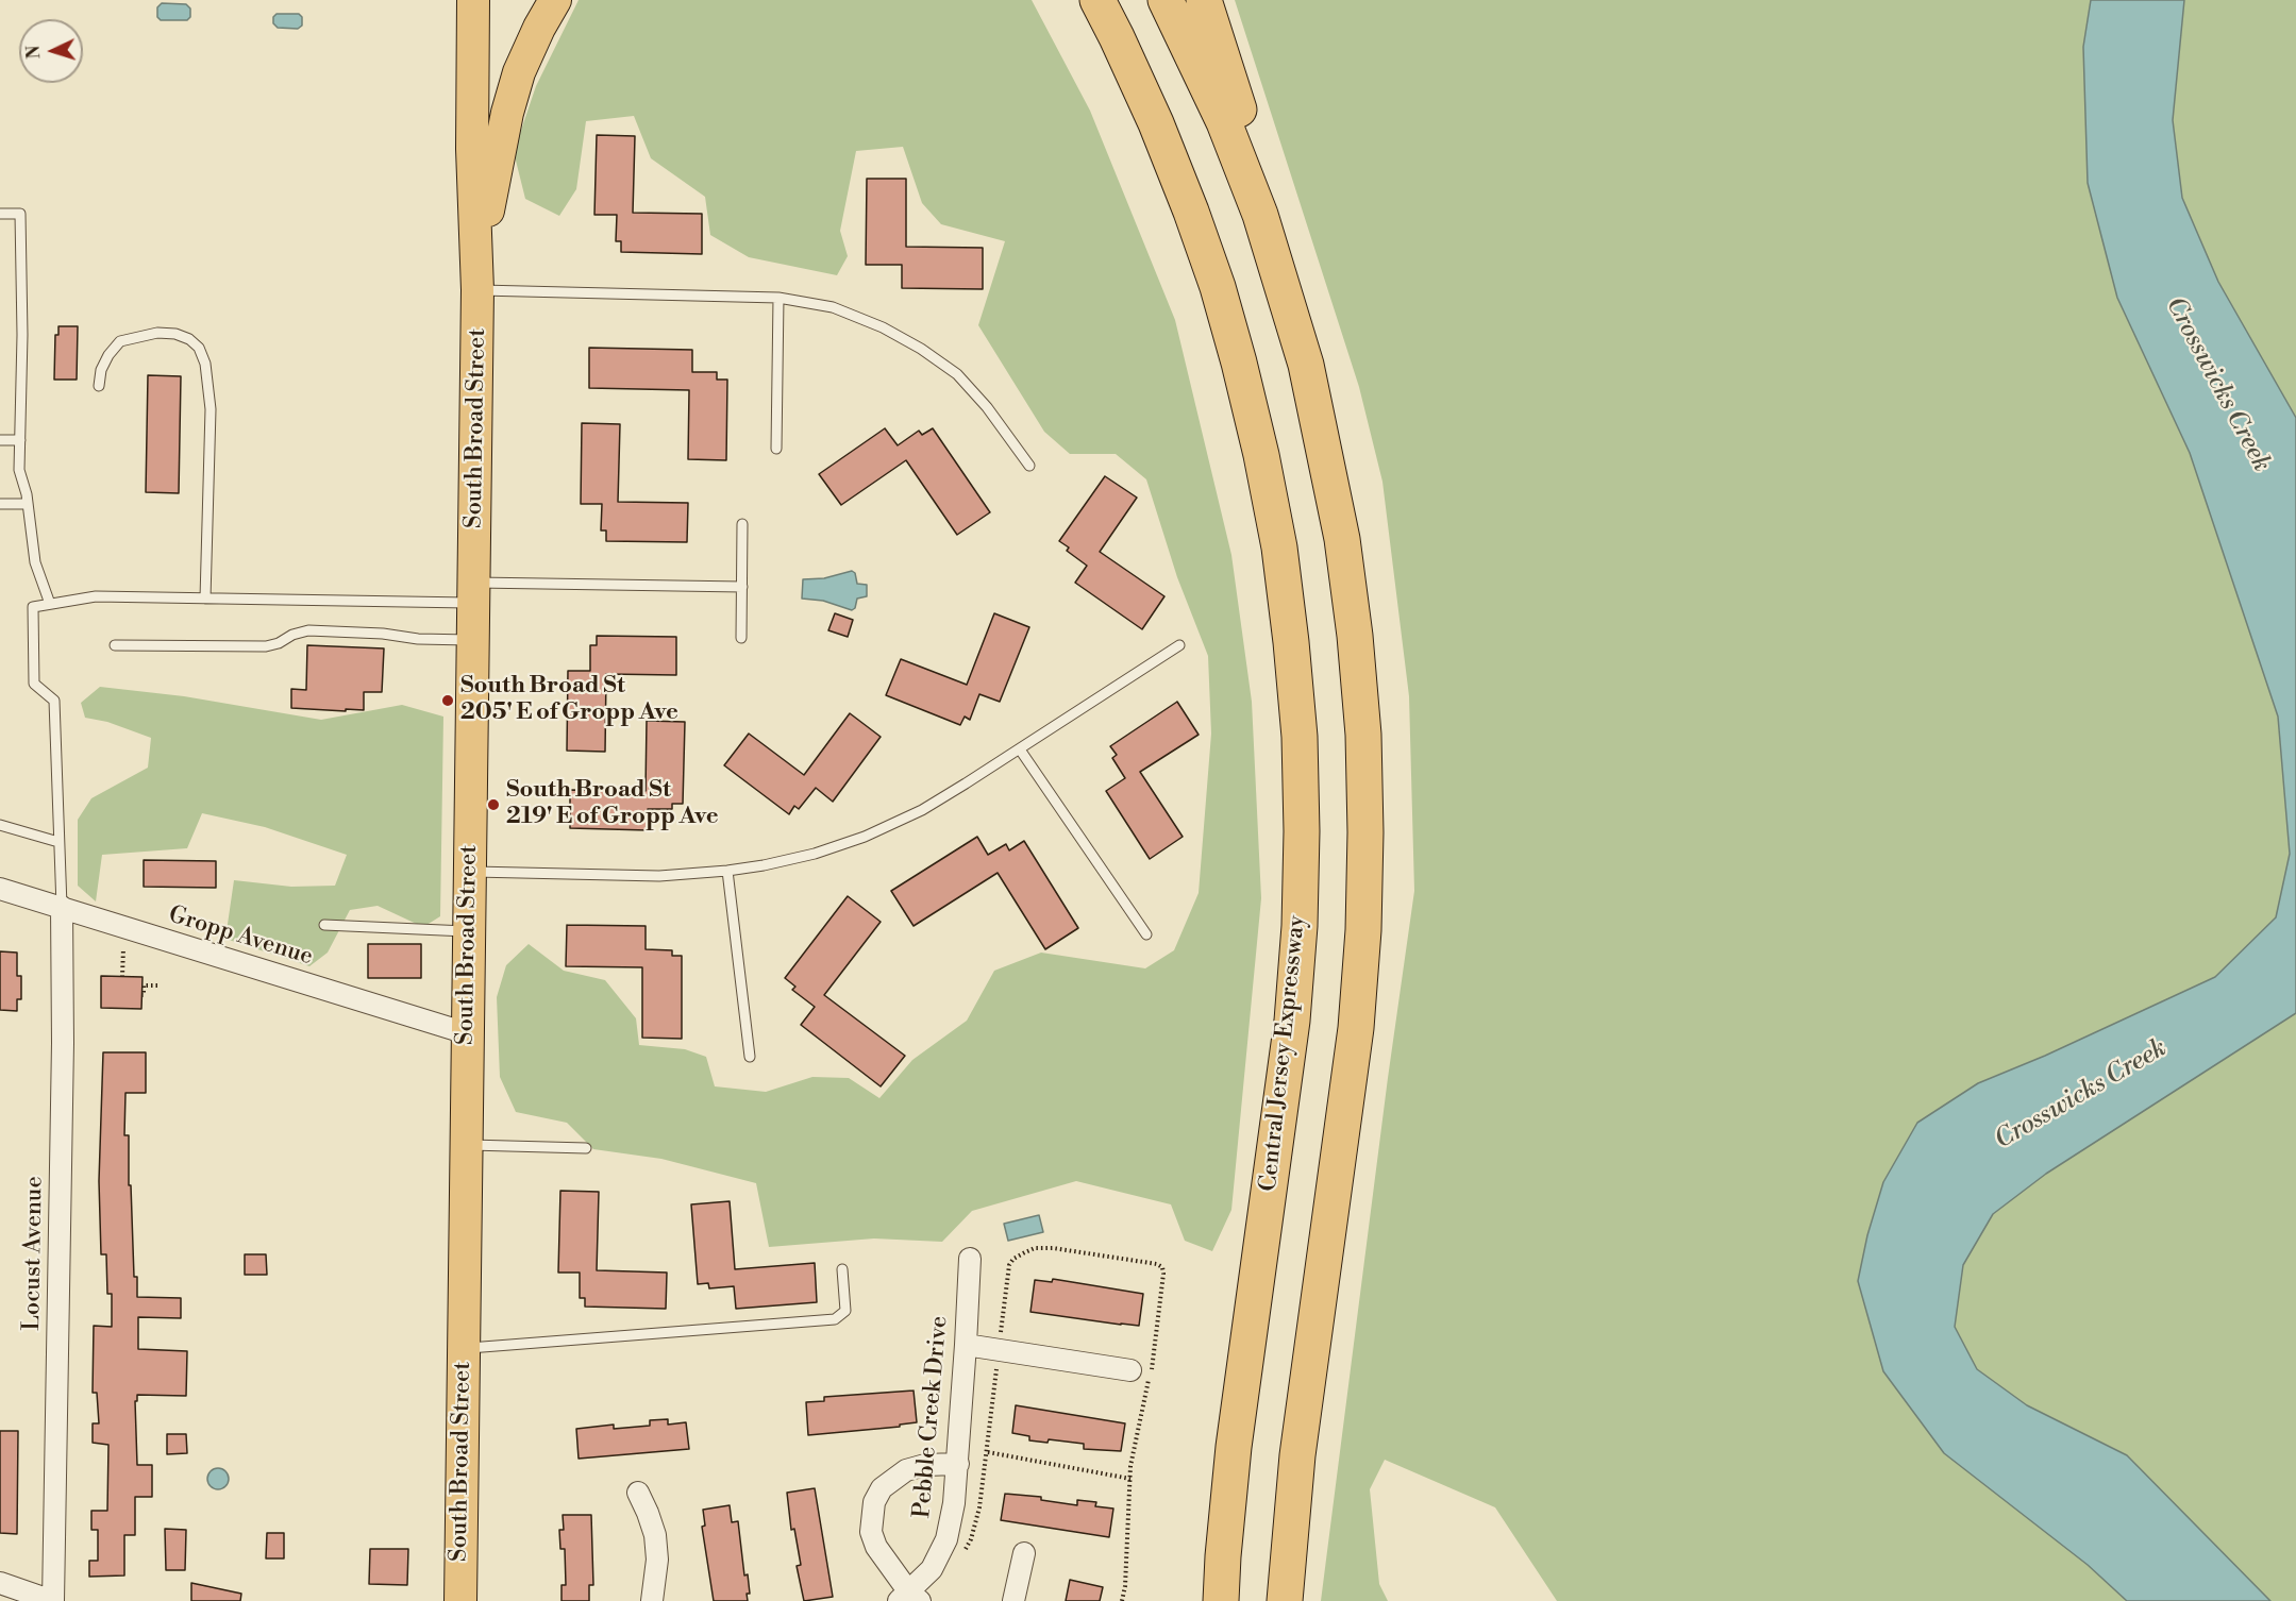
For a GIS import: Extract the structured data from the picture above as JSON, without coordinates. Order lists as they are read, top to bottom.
{
  "streets": {
    "highway": ["Central Jersey Expressway"],
    "main road": ["South Broad Street"],
    "street": ["Gropp Avenue", "Locust Avenue", "Pebble Creek Drive"]
  },
  "crossings": [
    ["South Broad Street", "Gropp Avenue"],
    ["Gropp Avenue", "Locust Avenue"]
  ],
  "water": ["Crosswicks Creek"],
  "places": ["South Broad St 205' E of Gropp Ave", "South Broad St 219' E of Gropp Ave"],
  "north": "left"
}
